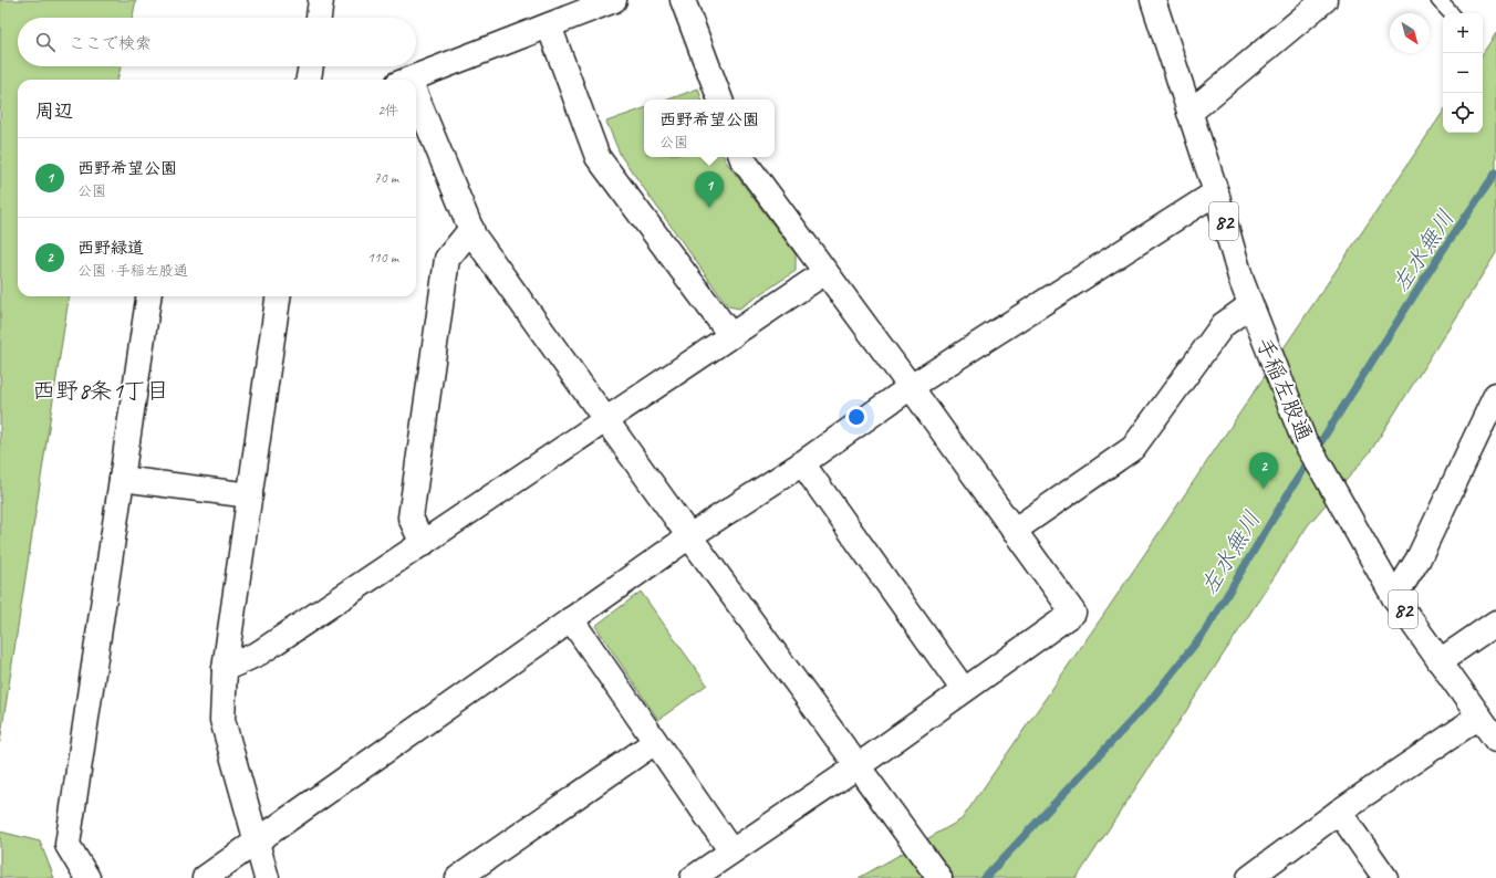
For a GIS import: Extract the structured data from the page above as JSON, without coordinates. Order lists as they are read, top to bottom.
{
  "streets": {
    "street": ["82", "手稲左股通"]
  },
  "districts": ["西野8条1丁目"],
  "water": ["左水無川"],
  "north": "bottom right",
  "page": {
    "map_buttons": ["+", "−"],
    "search": "ここで検索",
    "heading": ["周辺", "2件"],
    "popup": ["西野希望公園", "公園"],
    "list": [
      {
        "mark": "1",
        "name": "西野希望公園",
        "note": "公園",
        "value": "70 m"
      },
      {
        "mark": "2",
        "name": "西野緑道",
        "note": "公園 · 手稲左股通",
        "value": "110 m"
      }
    ],
    "pins": ["1", "2"]
  }
}
